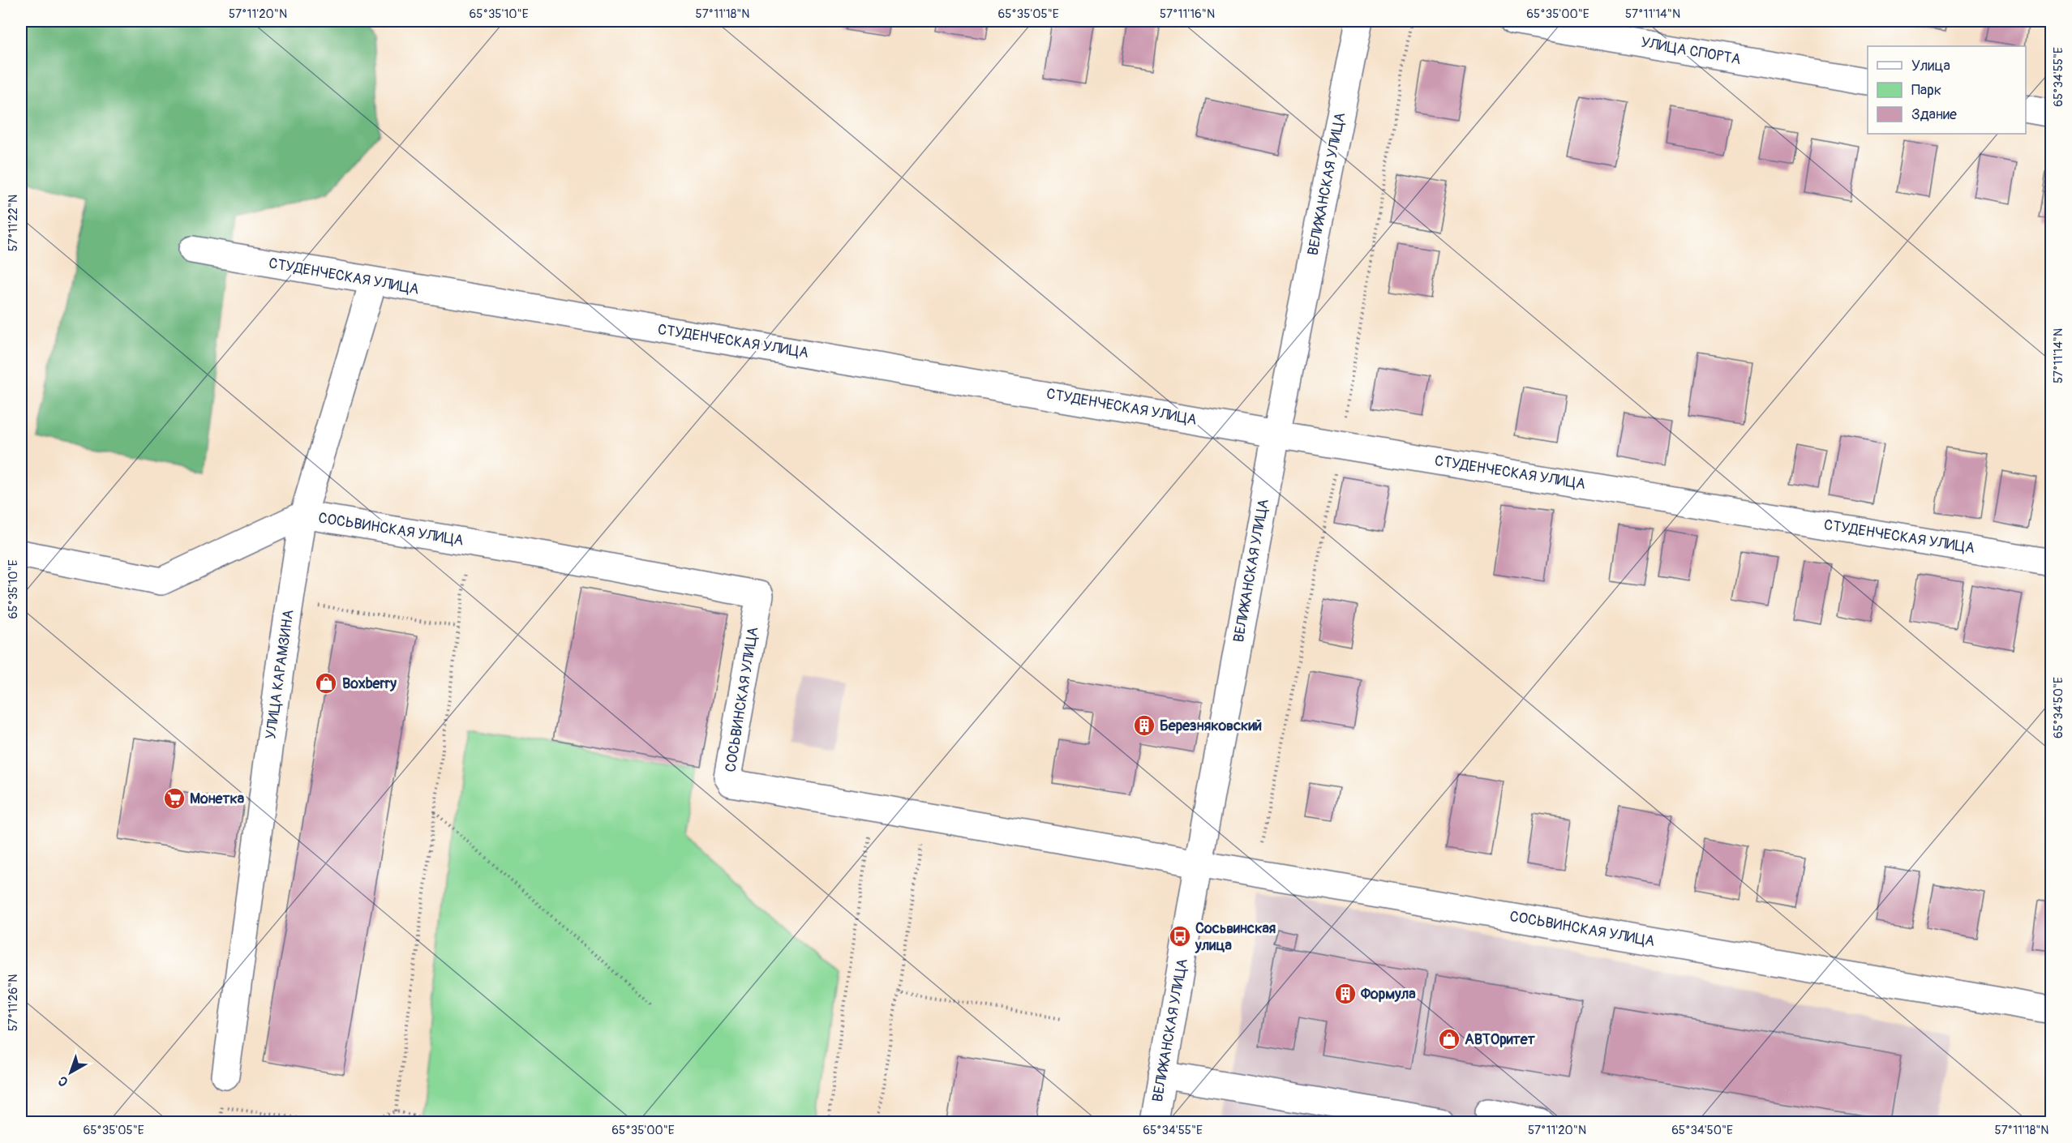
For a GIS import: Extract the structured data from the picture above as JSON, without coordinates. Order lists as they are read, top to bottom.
{
  "streets": {
    "street": [
      "УЛИЦА СПОРТА",
      "ВЕЛИЖАНСКАЯ УЛИЦА",
      "СТУДЕНЧЕСКАЯ УЛИЦА",
      "СОСЬВИНСКАЯ УЛИЦА",
      "УЛИЦА КАРАМЗИНА"
    ]
  },
  "crossings": [
    ["ВЕЛИЖАНСКАЯ УЛИЦА", "СТУДЕНЧЕСКАЯ УЛИЦА"],
    ["ВЕЛИЖАНСКАЯ УЛИЦА", "СОСЬВИНСКАЯ УЛИЦА"],
    ["СТУДЕНЧЕСКАЯ УЛИЦА", "УЛИЦА КАРАМЗИНА"],
    ["СОСЬВИНСКАЯ УЛИЦА", "УЛИЦА КАРАМЗИНА"]
  ],
  "places": {
    "shop": ["Boxberry", "АВТОритет"],
    "building": ["Березняковский", "Формула"],
    "supermarket": ["Монетка"],
    "bus stop": ["Сосьвинская улица"]
  },
  "legend": ["Улица", "Парк", "Здание"],
  "north": "bottom left",
  "coordinates": [
    "57°11'20\"N",
    "65°35'10\"E",
    "57°11'18\"N",
    "65°35'05\"E",
    "57°11'16\"N",
    "65°35'00\"E",
    "57°11'14\"N",
    "65°34'55\"E",
    "57°11'22\"N",
    "65°34'50\"E",
    "57°11'26\"N"
  ]
}
